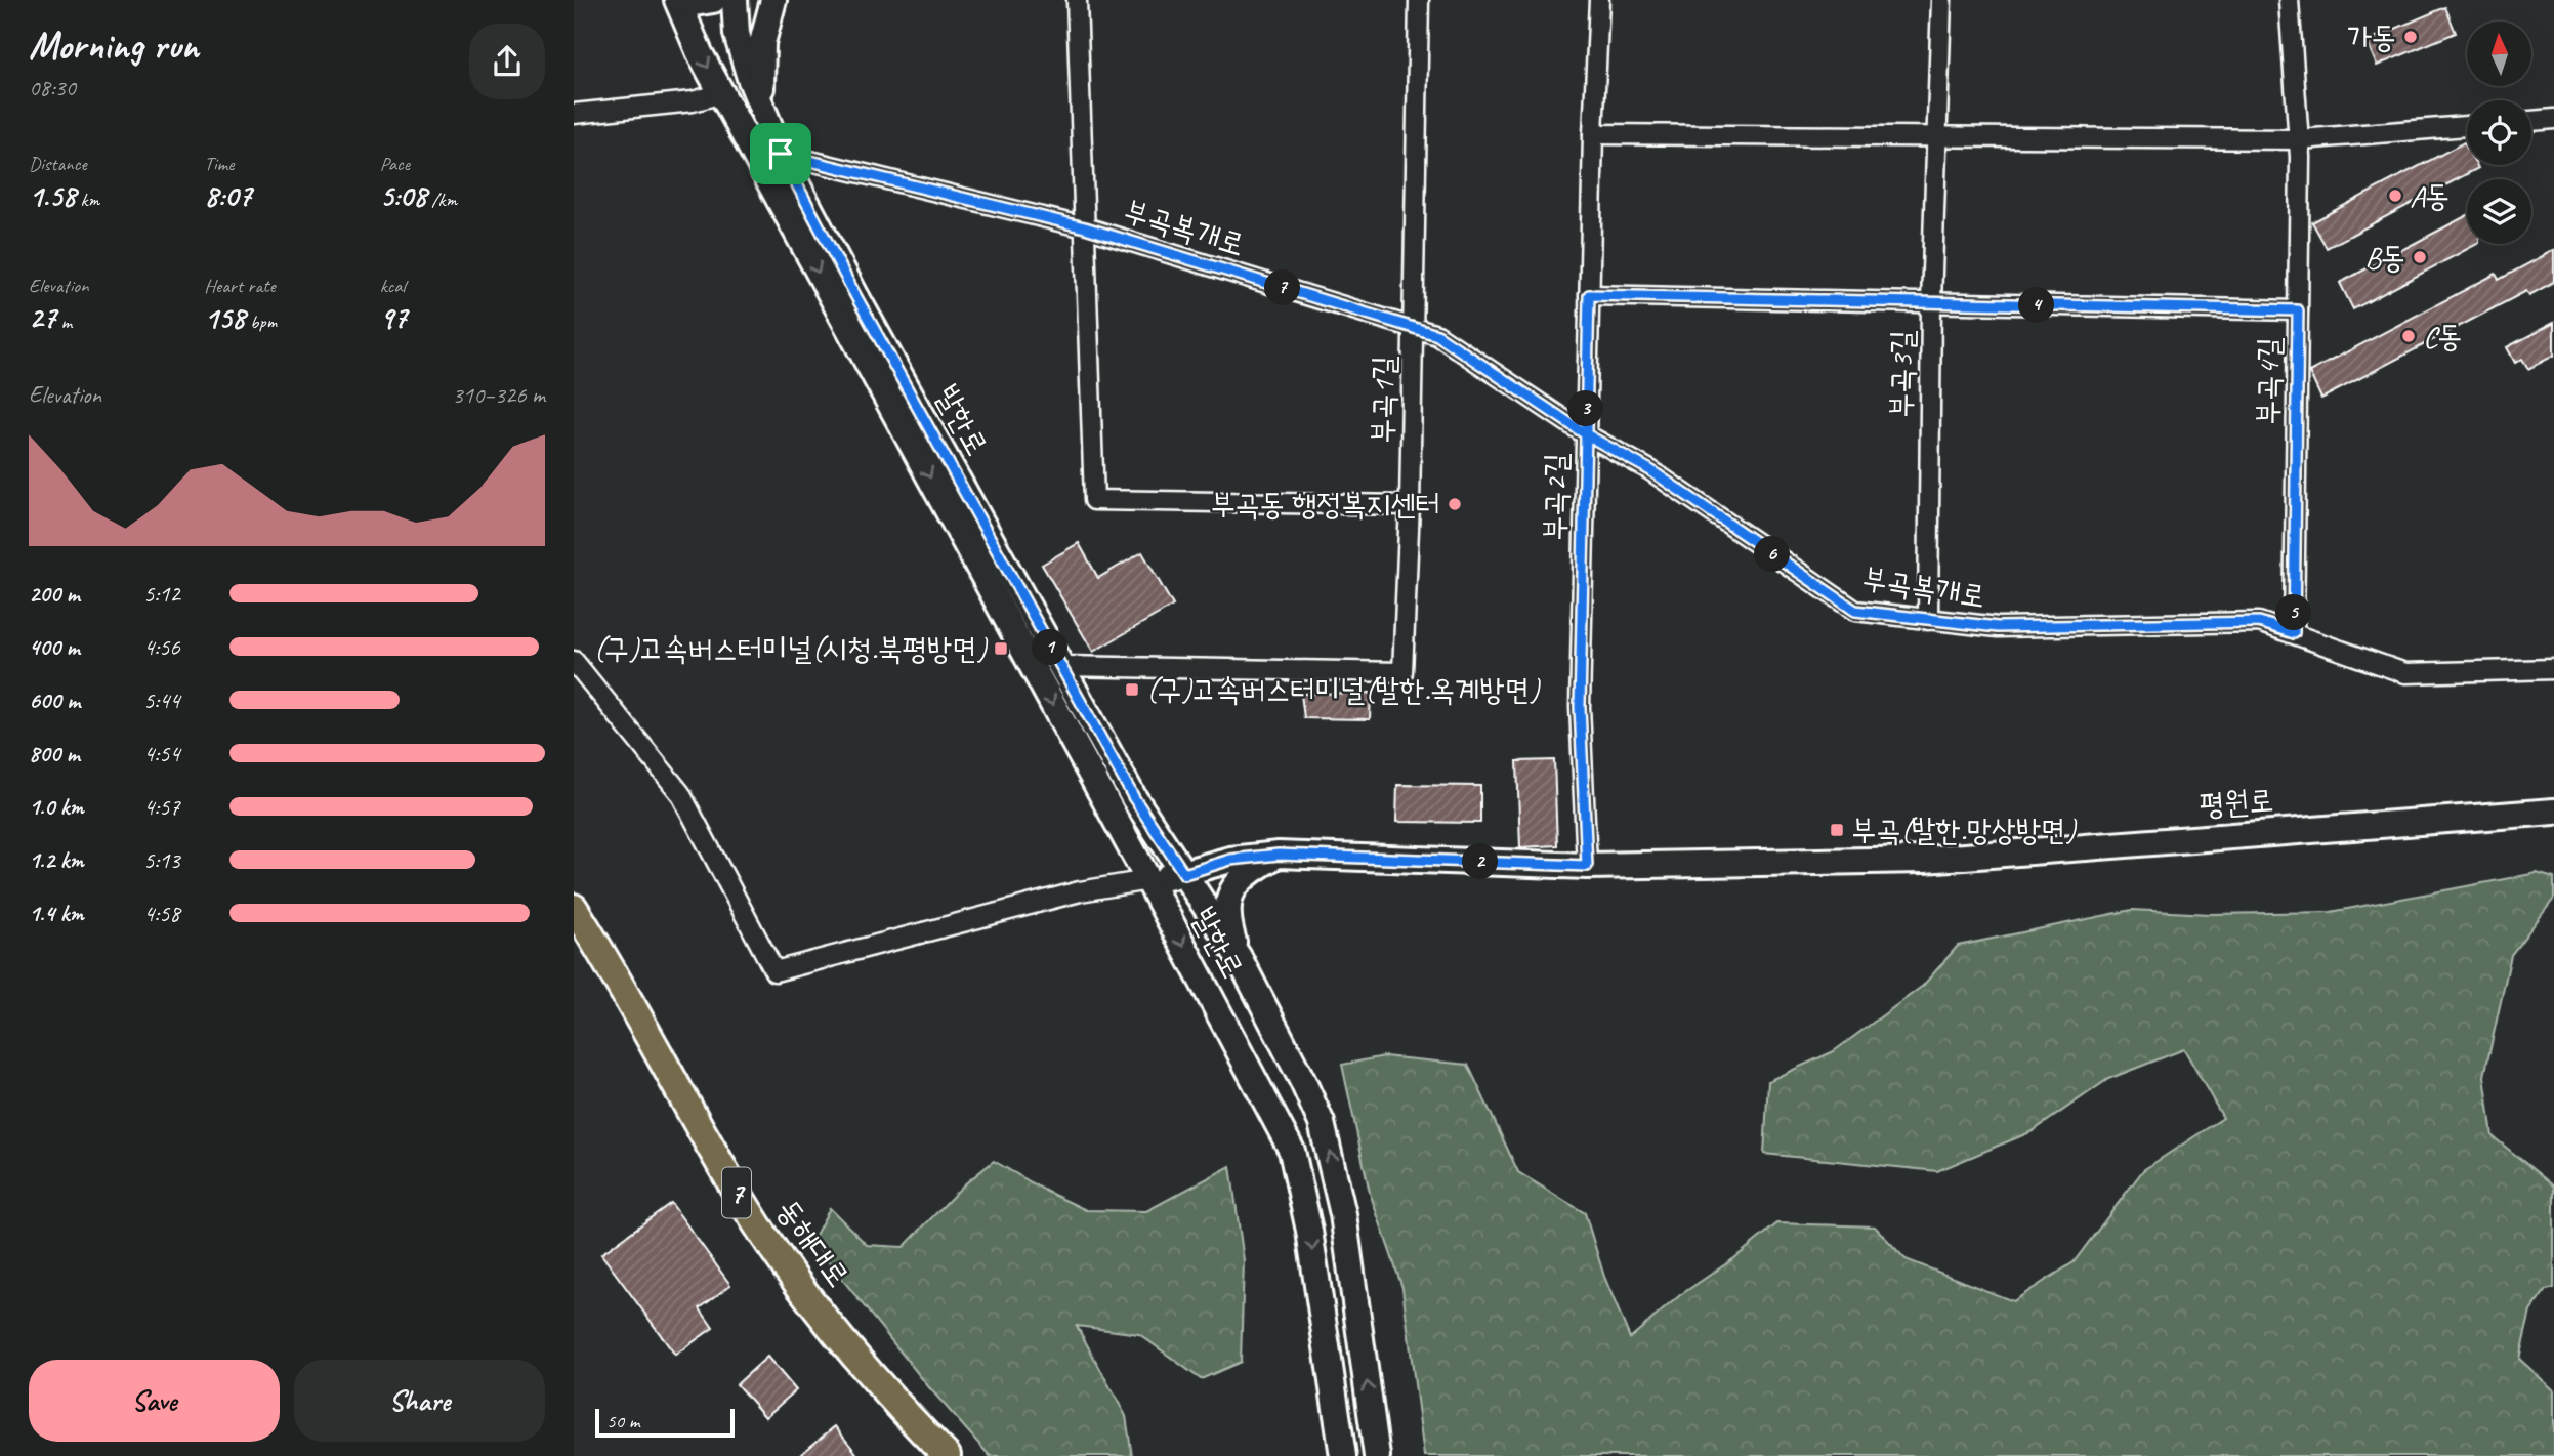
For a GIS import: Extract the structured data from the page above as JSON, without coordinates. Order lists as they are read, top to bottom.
{
  "streets": {
    "main road": ["7", "동해대로"],
    "street": [
      "부곡복개로",
      "부곡3길",
      "부곡4길",
      "부곡1길",
      "발한로",
      "부곡2길",
      "평원로"
    ]
  },
  "crossings": [
    ["부곡복개로", "부곡3길"],
    ["부곡복개로", "부곡4길"],
    ["부곡복개로", "부곡1길"],
    ["부곡복개로", "발한로"],
    ["부곡복개로", "부곡2길"],
    ["부곡1길", "발한로"],
    ["발한로", "평원로"],
    ["부곡2길", "평원로"]
  ],
  "places": {
    "other": [
      "가동",
      "A동",
      "B동",
      "C동",
      "부곡동 행정복지센터"
    ],
    "transit": ["(구)고속버스터미널(시청.북평방면)", "(구)고속버스터미널(발한.옥계방면)", "부곡(발한.망상방면)"]
  },
  "scale_bar": "50 m",
  "north": "top",
  "page": {
    "heading": ["Morning run", "08:30"],
    "stats": [
      ["Distance", "1.58 km"],
      ["Time", "8:07"],
      ["Pace", "5:08 /km"],
      ["Elevation", "27 m"],
      ["Heart rate", "158 bpm"],
      ["kcal", "97"]
    ],
    "pins": [
      "7",
      "4",
      "3",
      "6",
      "5",
      "1",
      "2"
    ],
    "chart": ["Elevation", "310–326 m"],
    "list": [
      {
        "name": "200 m",
        "note": "5:12"
      },
      {
        "name": "400 m",
        "note": "4:56"
      },
      {
        "name": "600 m",
        "note": "5:44"
      },
      {
        "name": "800 m",
        "note": "4:54"
      },
      {
        "name": "1.0 km",
        "note": "4:57"
      },
      {
        "name": "1.2 km",
        "note": "5:13"
      },
      {
        "name": "1.4 km",
        "note": "4:58"
      }
    ],
    "buttons": ["Save", "Share"],
    "scale": "50 m"
  }
}
